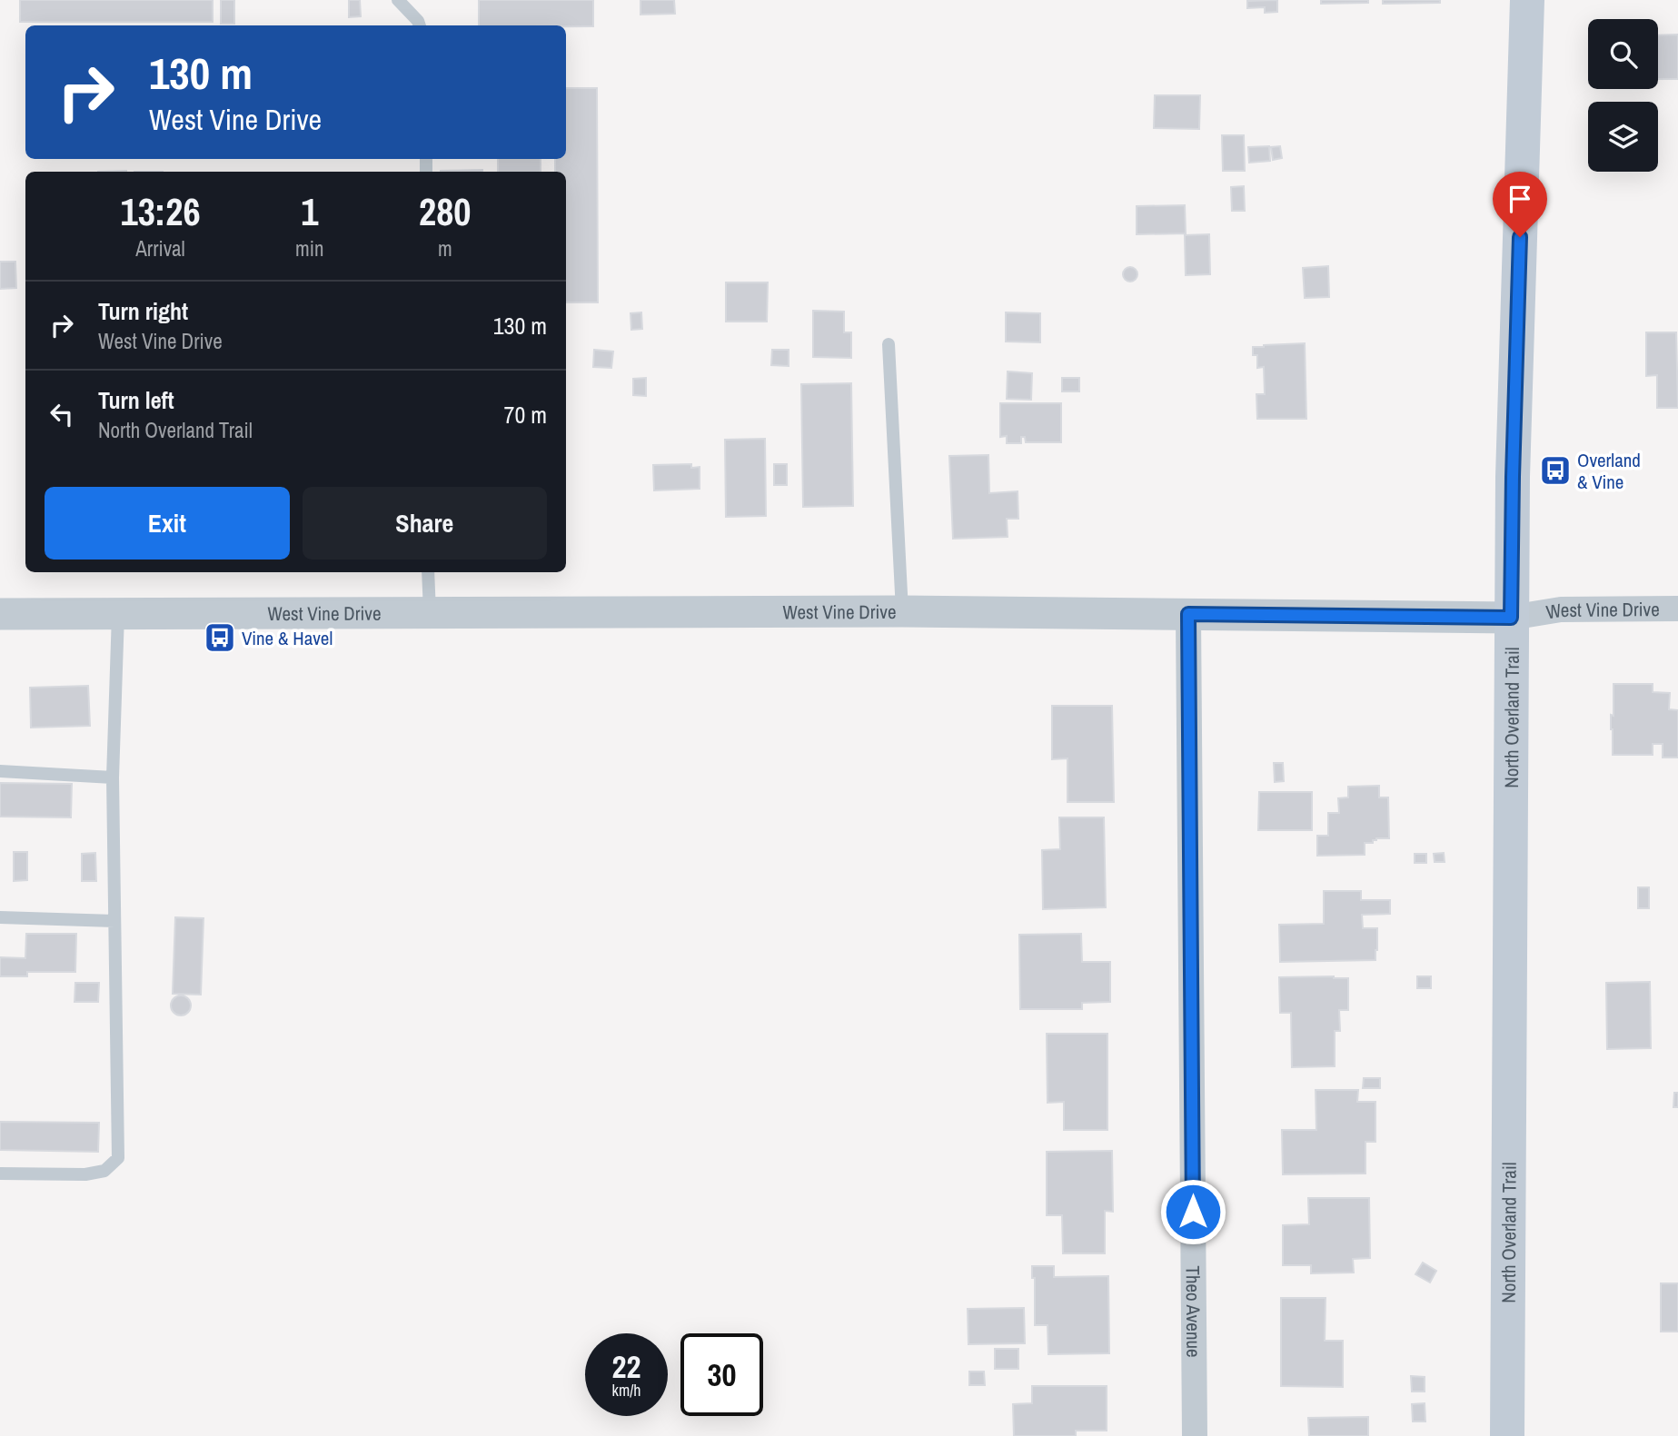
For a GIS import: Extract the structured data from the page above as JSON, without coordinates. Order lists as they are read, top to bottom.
{
  "streets": {
    "main road": ["North Overland Trail"],
    "street": ["West Vine Drive", "Theo Avenue"]
  },
  "crossings": [
    ["West Vine Drive", "North Overland Trail"],
    ["West Vine Drive", "Theo Avenue"]
  ],
  "places": {
    "bus stop": ["Overland & Vine", "Vine & Havel"]
  },
  "page": {
    "turn": ["130 m", "West Vine Drive"],
    "eta": [
      "13:26",
      "Arrival",
      "1",
      "min",
      "280",
      "m"
    ],
    "list": [
      {
        "name": "Turn right",
        "note": "West Vine Drive",
        "value": "130 m"
      },
      {
        "name": "Turn left",
        "note": "North Overland Trail",
        "value": "70 m"
      }
    ],
    "buttons": ["Exit", "Share"],
    "speed": "22 km/h",
    "limit": "30"
  }
}
